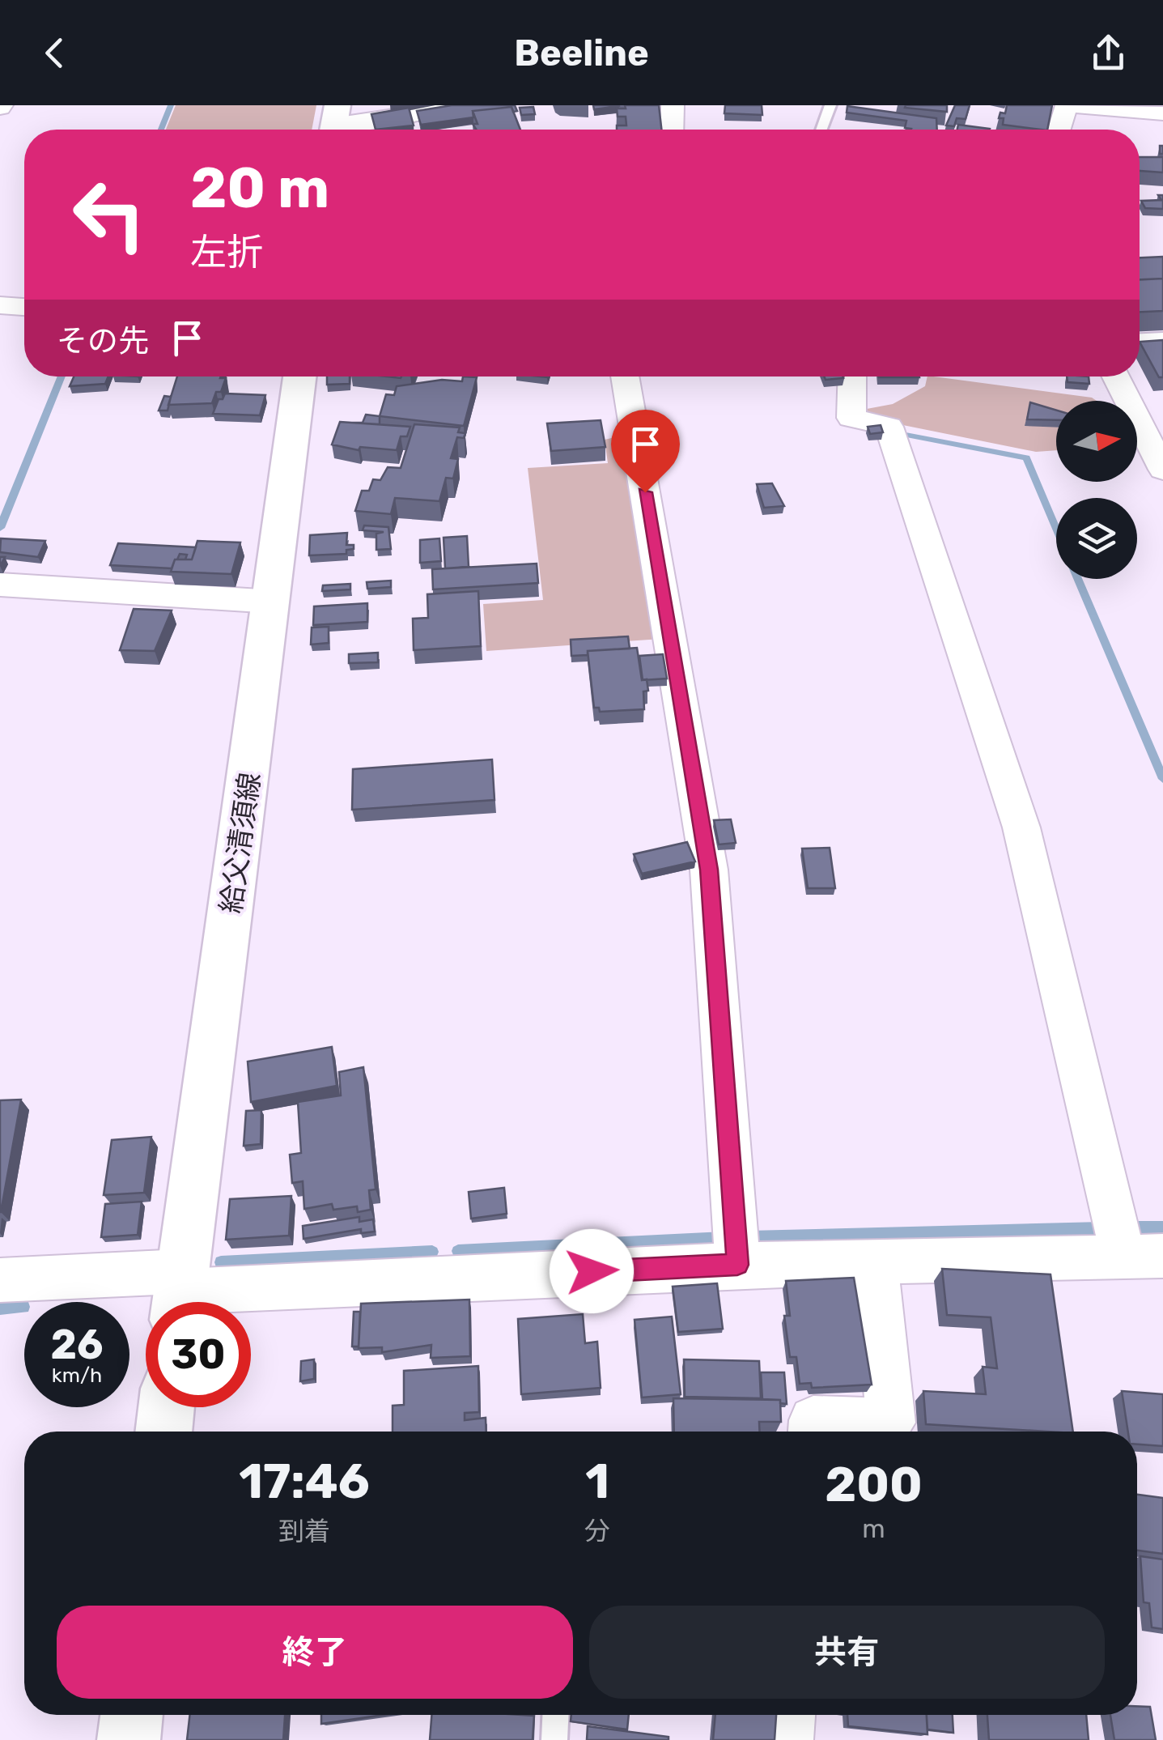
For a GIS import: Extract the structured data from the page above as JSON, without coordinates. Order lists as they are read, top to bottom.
{
  "streets": {
    "main road": ["給父清須線"]
  },
  "north": "right",
  "page": {
    "header": "Beeline",
    "turn": ["20 m", "左折"],
    "then": "その先",
    "speed": "26 km/h",
    "limit": "30",
    "eta": [
      "17:46",
      "到着",
      "1",
      "分",
      "200",
      "m"
    ],
    "buttons": ["終了", "共有"]
  }
}
